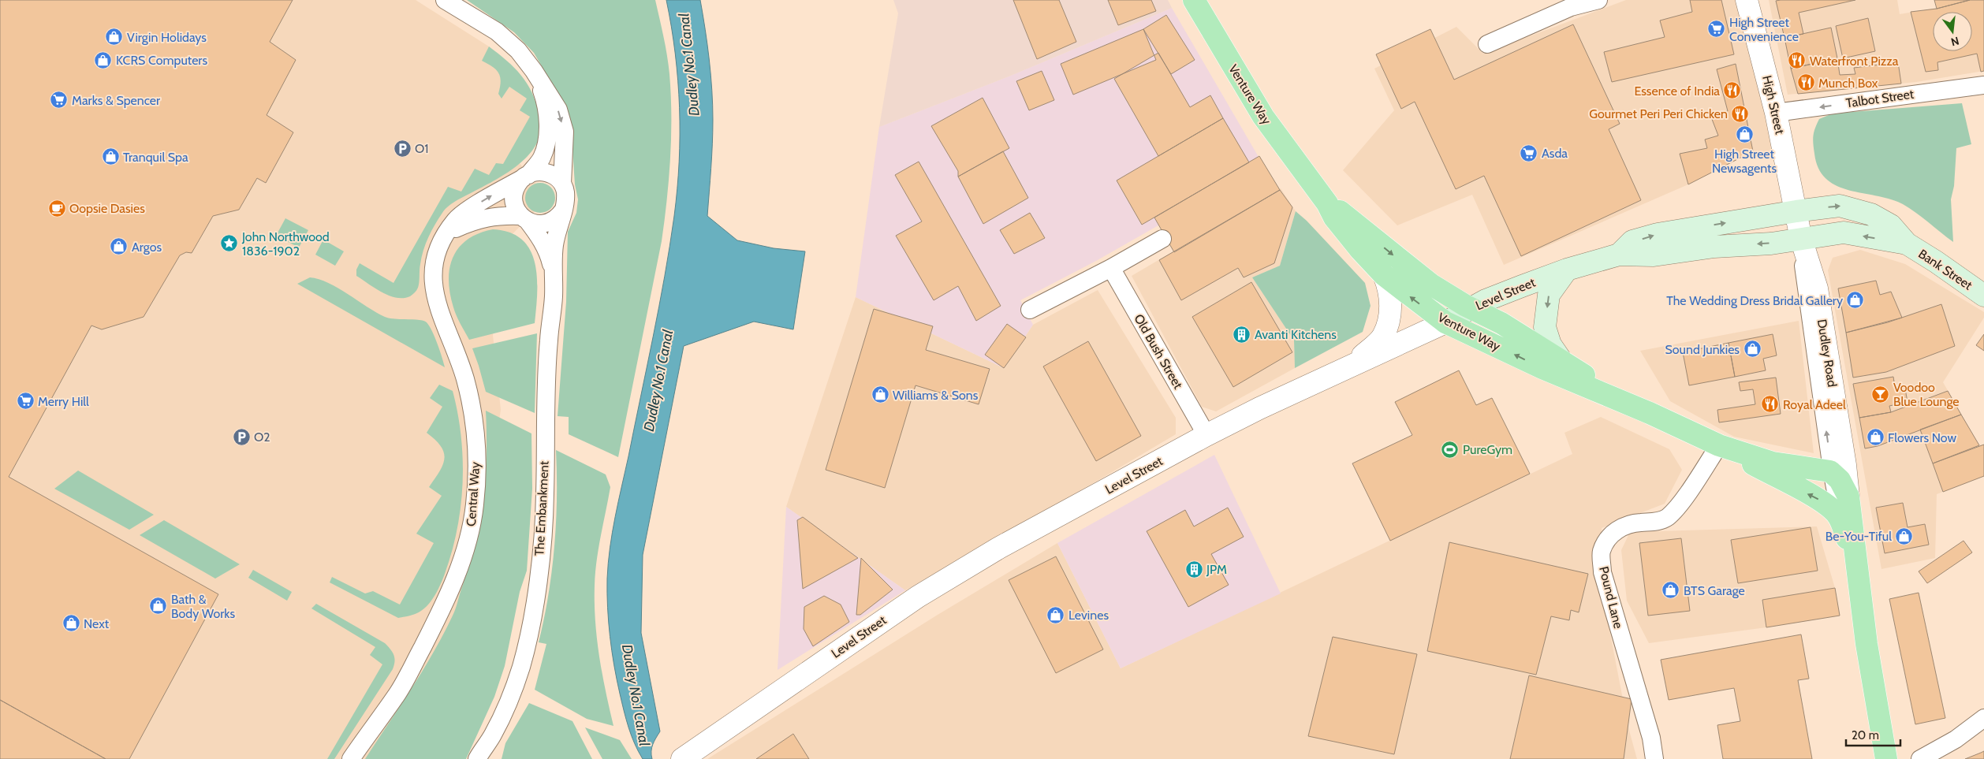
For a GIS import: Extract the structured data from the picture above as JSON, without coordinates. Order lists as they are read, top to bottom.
{
  "streets": {
    "main road": ["Venture Way", "Bank Street", "Level Street"],
    "street": [
      "Talbot Street",
      "High Street",
      "Old Bush Street",
      "Dudley Road",
      "Central Way",
      "The Embankment",
      "Pound Lane"
    ]
  },
  "crossings": [
    ["Venture Way", "Level Street"],
    ["Venture Way", "Pound Lane"],
    ["Talbot Street", "High Street"],
    ["High Street", "Bank Street"],
    ["High Street", "Level Street"],
    ["High Street", "Dudley Road"],
    ["Bank Street", "Level Street"],
    ["Bank Street", "Dudley Road"],
    ["Level Street", "Old Bush Street"],
    ["Level Street", "Dudley Road"],
    ["Central Way", "The Embankment"]
  ],
  "one_way": ["Talbot Street"],
  "water": ["Dudley No.1 Canal"],
  "places": {
    "supermarket": [
      "High Street Convenience",
      "Marks & Spencer",
      "Asda",
      "Merry Hill"
    ],
    "shop": [
      "Virgin Holidays",
      "KCRS Computers",
      "High Street Newsagents",
      "Tranquil Spa",
      "Argos",
      "The Wedding Dress Bridal Gallery",
      "Sound Junkies",
      "Williams & Sons",
      "Flowers Now",
      "Be-You-Tiful",
      "BTS Garage",
      "Bath & Body Works",
      "Levines",
      "Next"
    ],
    "restaurant": [
      "Waterfront Pizza",
      "Munch Box",
      "Essence of India",
      "Gourmet Peri Peri Chicken",
      "Royal Adeel"
    ],
    "parking": ["O1", "O2"],
    "cafe": ["Oopsie Dasies"],
    "place": ["John Northwood 1836-1902"],
    "building": ["Avanti Kitchens", "JPM"],
    "bar": ["Voodoo Blue Lounge"],
    "sports": ["PureGym"]
  },
  "scale_bar": "20 m",
  "north": "bottom"
}
